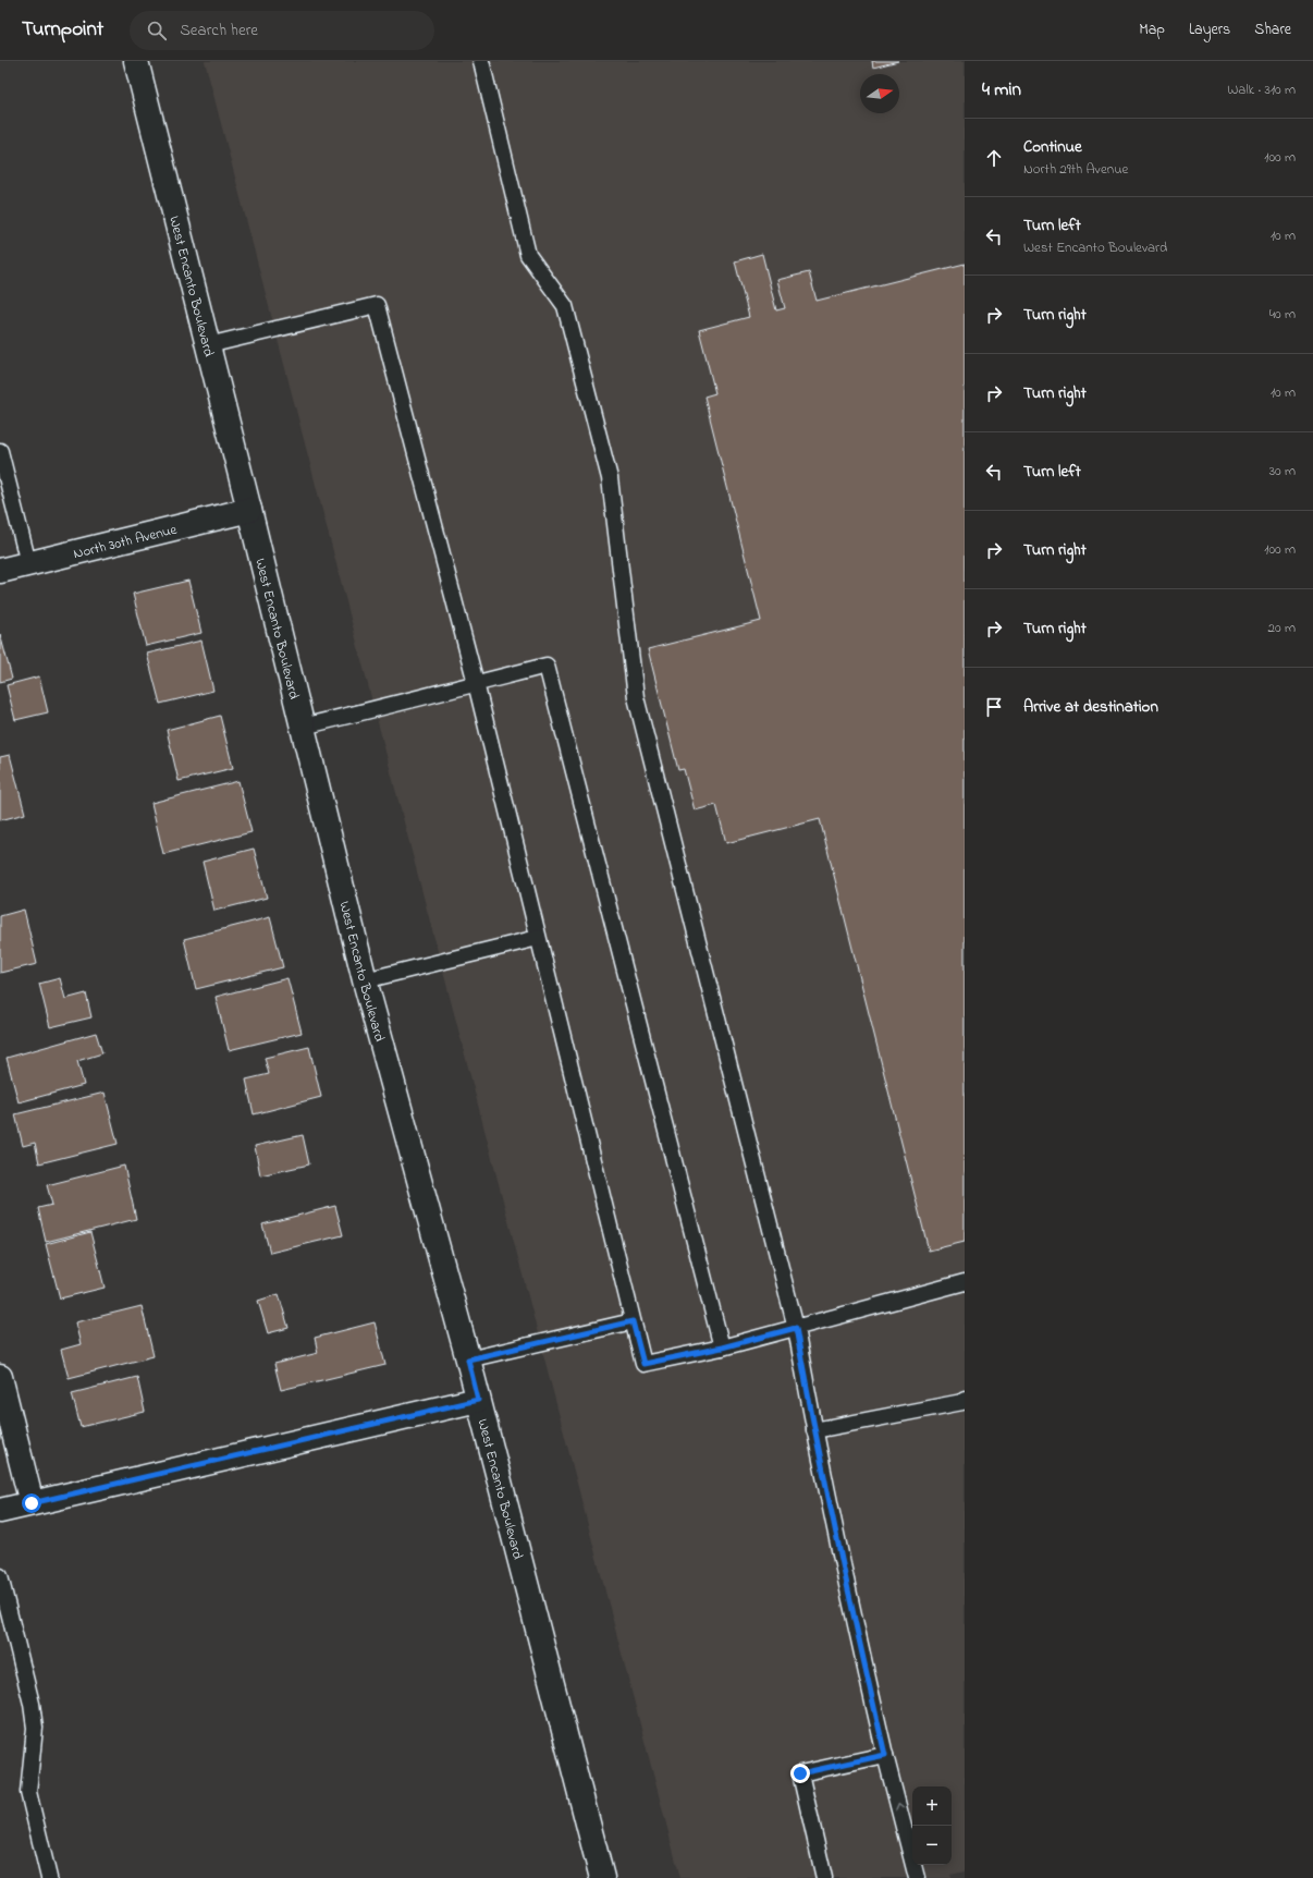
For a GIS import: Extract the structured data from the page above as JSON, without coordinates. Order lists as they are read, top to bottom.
{
  "streets": {
    "street": ["West Encanto Boulevard", "North 30th Avenue"]
  },
  "crossings": [
    ["West Encanto Boulevard", "North 30th Avenue"]
  ],
  "north": "right",
  "page": {
    "header": "Turnpoint",
    "search": "Search here",
    "nav": ["Map", "Layers", "Share"],
    "heading": ["4 min", "Walk · 310 m"],
    "list": [
      ["Continue", "North 29th Avenue", "100 m"],
      ["Turn left", "West Encanto Boulevard", "10 m"],
      ["Turn right", "40 m"],
      ["Turn right", "10 m"],
      ["Turn left", "30 m"],
      ["Turn right", "100 m"],
      ["Turn right", "20 m"],
      "Arrive at destination"
    ],
    "map_buttons": ["+", "−"]
  }
}
